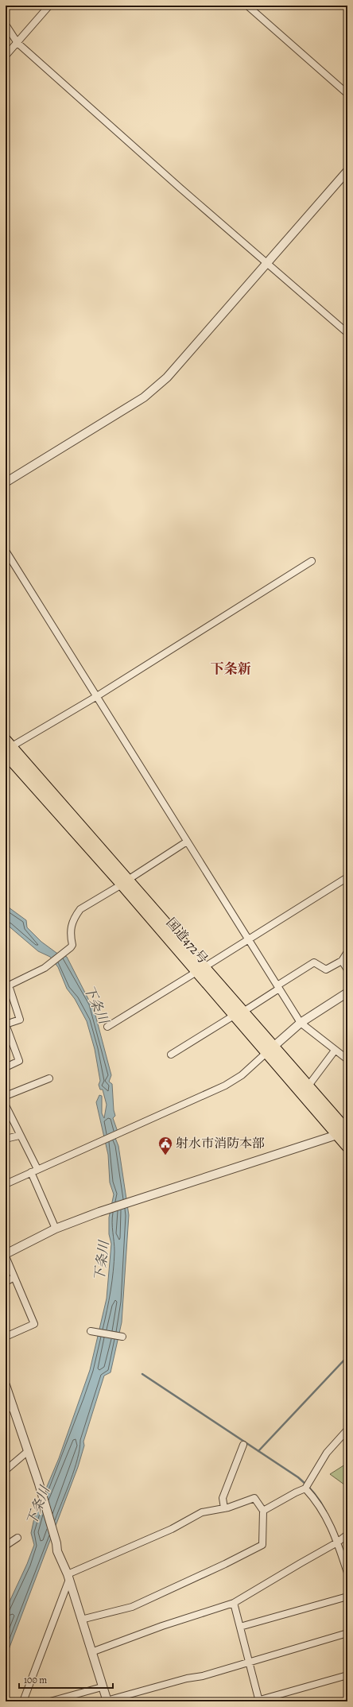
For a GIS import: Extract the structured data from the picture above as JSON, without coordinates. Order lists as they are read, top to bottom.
{
  "streets": {
    "highway": ["国道472号"]
  },
  "districts": ["下条新"],
  "water": ["下条川"],
  "places": {
    "public building": ["射水市消防本部"]
  },
  "scale_bar": "100 m"
}
